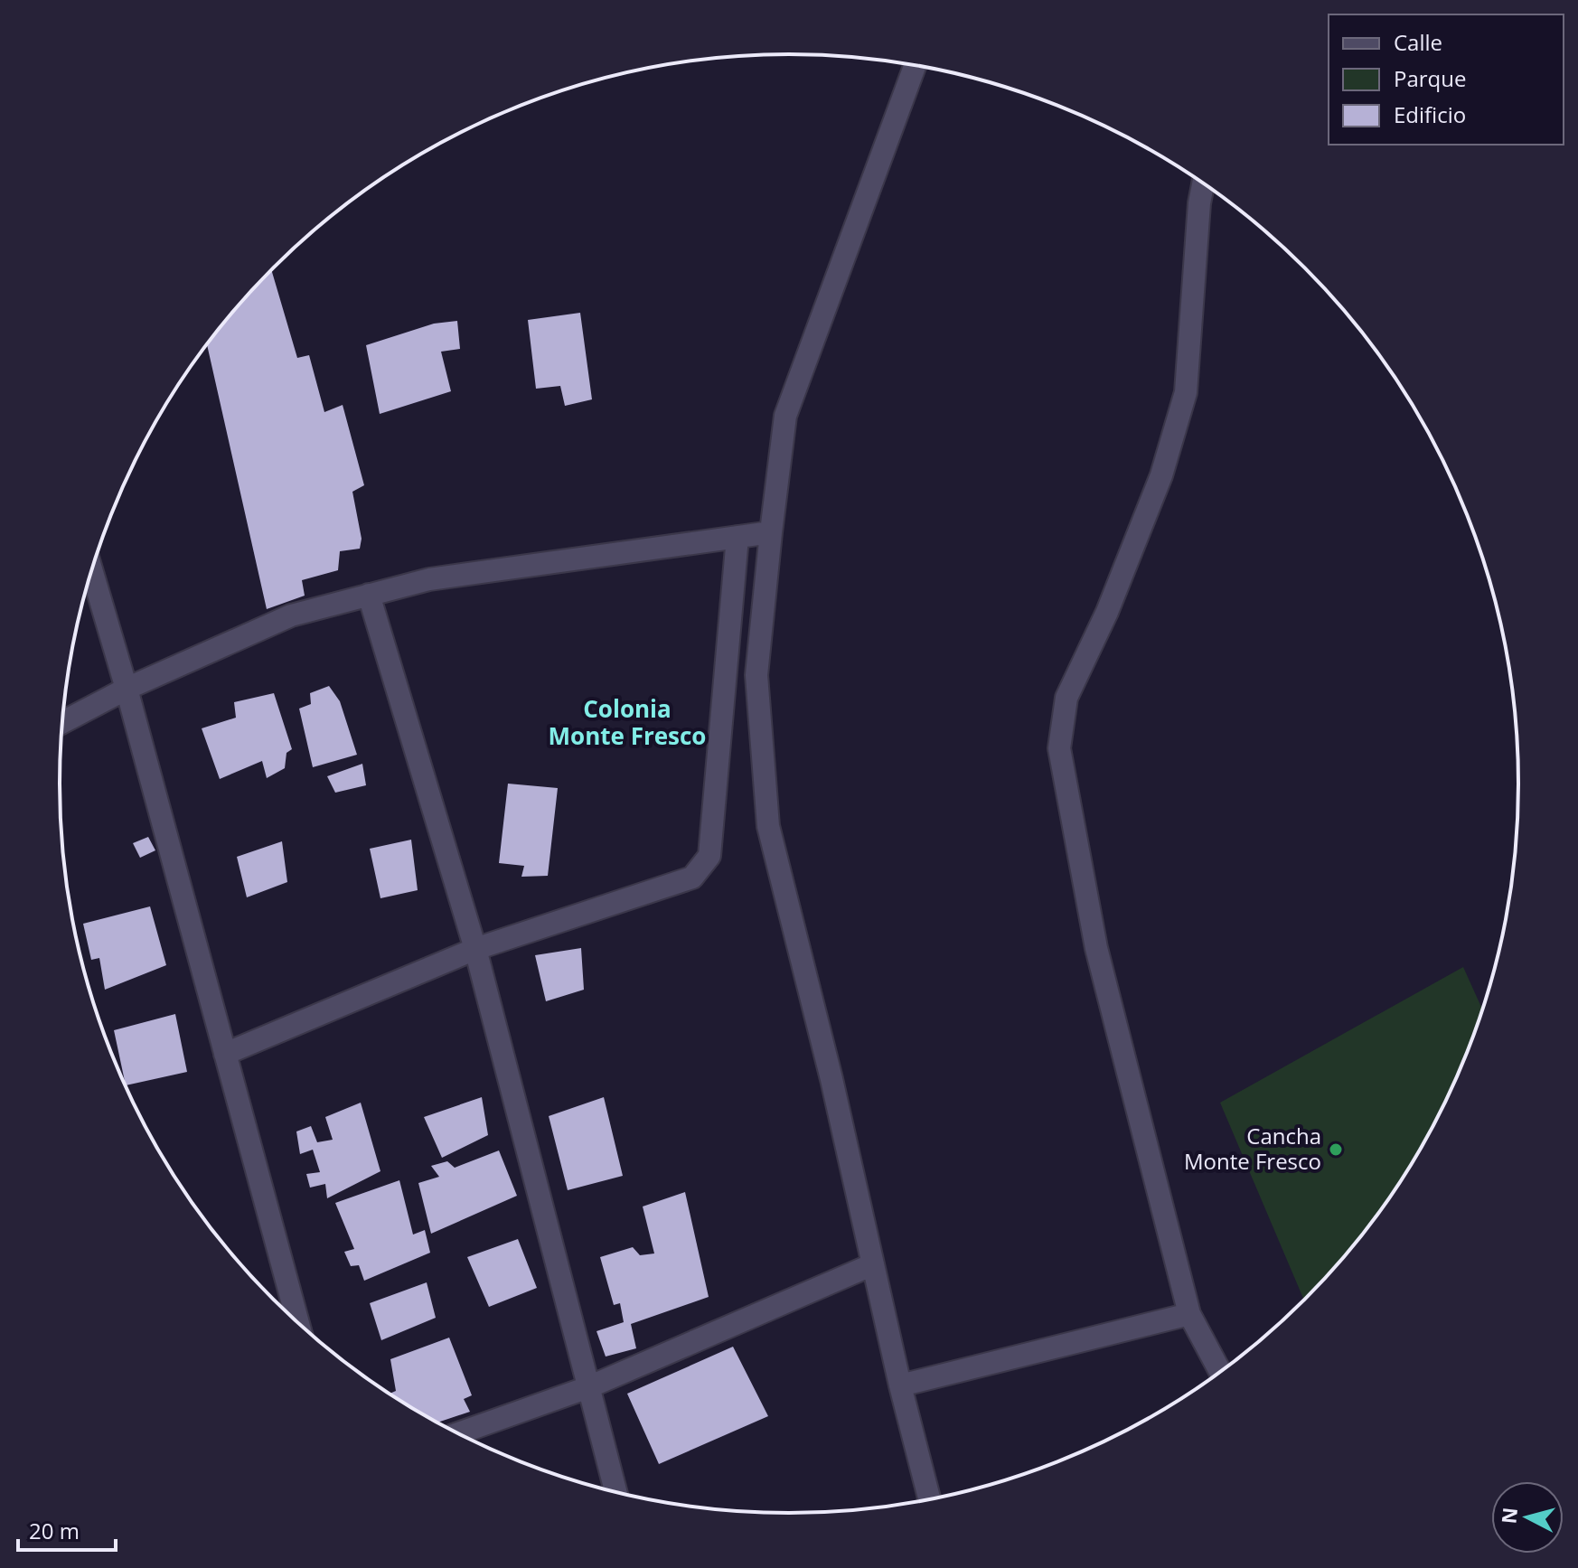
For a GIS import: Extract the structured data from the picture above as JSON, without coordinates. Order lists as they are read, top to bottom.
{
  "districts": ["Colonia Monte Fresco"],
  "places": ["Cancha Monte Fresco"],
  "legend": ["Calle", "Parque", "Edificio"],
  "scale_bar": "20 m",
  "north": "left"
}
